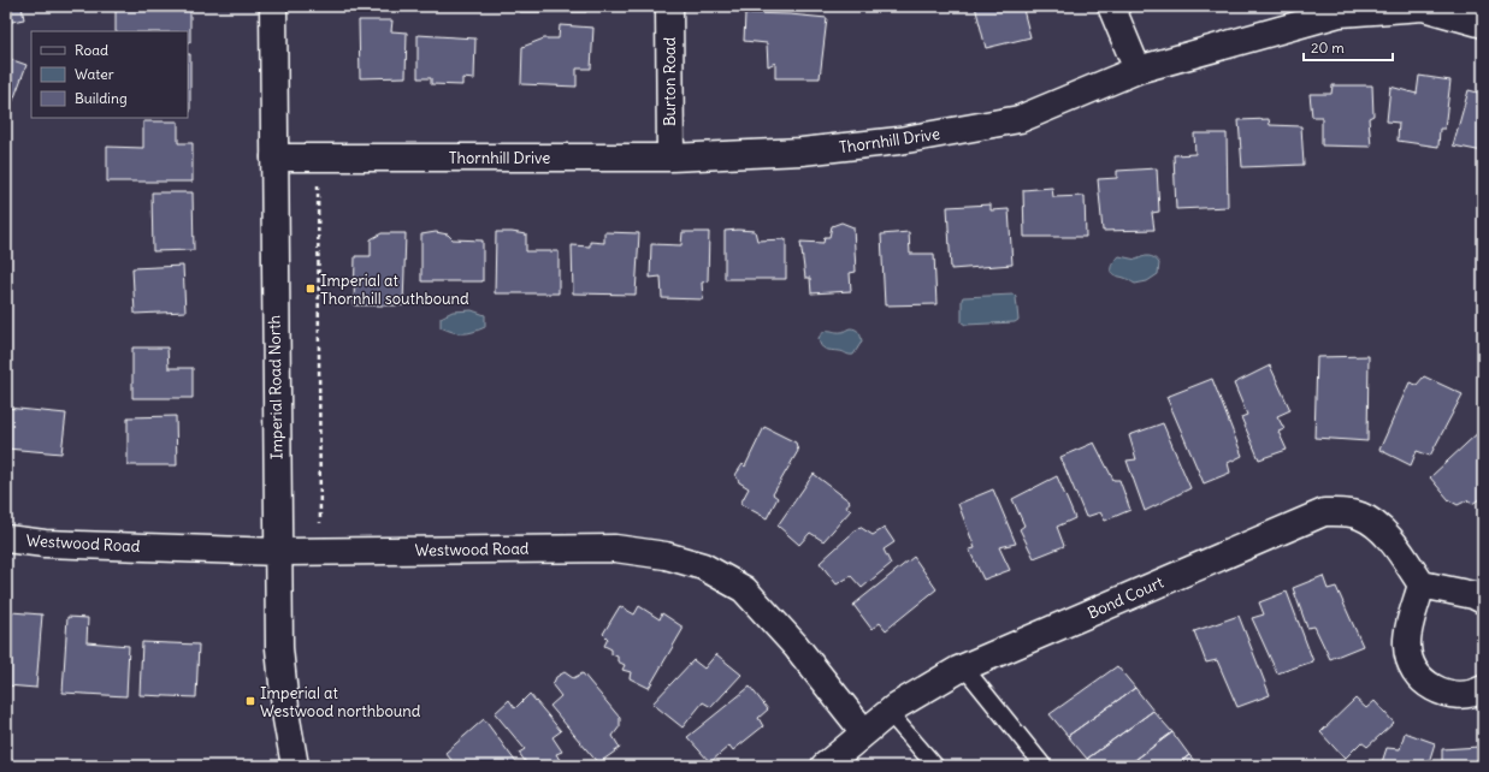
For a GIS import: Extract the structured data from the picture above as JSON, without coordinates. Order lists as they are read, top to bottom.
{
  "streets": {
    "street": [
      "Burton Road",
      "Thornhill Drive",
      "Imperial Road North",
      "Westwood Road",
      "Bond Court"
    ]
  },
  "crossings": [
    ["Burton Road", "Thornhill Drive"],
    ["Thornhill Drive", "Imperial Road North"],
    ["Imperial Road North", "Westwood Road"],
    ["Westwood Road", "Bond Court"]
  ],
  "places": {
    "transit": ["Imperial at Thornhill southbound", "Imperial at Westwood northbound"]
  },
  "legend": ["Road", "Water", "Building"],
  "scale_bar": "20 m"
}
